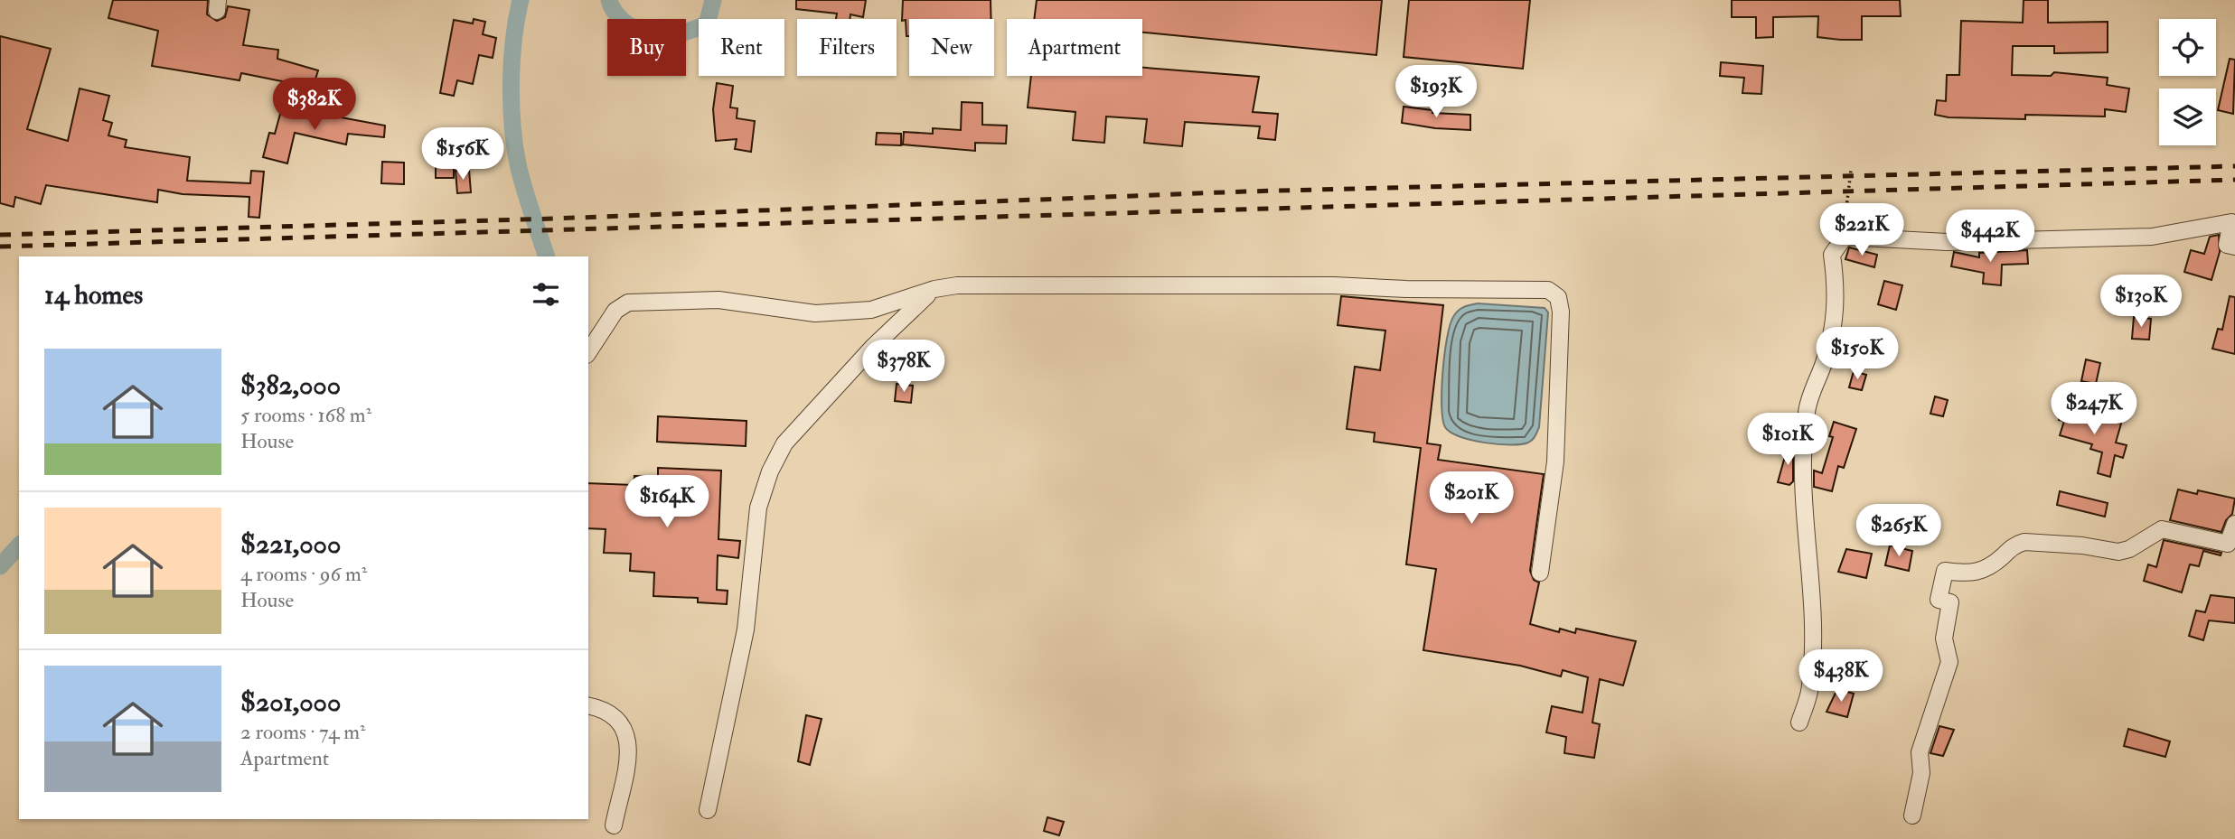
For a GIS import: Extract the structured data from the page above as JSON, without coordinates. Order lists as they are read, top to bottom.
{
  "page": {
    "chip": [
      "Buy",
      "Rent",
      "Filters",
      "New",
      "Apartment"
    ],
    "price": [
      "$193K",
      "$382K",
      "$156K",
      "$221K",
      "$442K",
      "$130K",
      "$150K",
      "$378K",
      "$247K",
      "$101K",
      "$201K",
      "$164K",
      "$265K",
      "$438K"
    ],
    "heading": "14 homes",
    "list": [
      {
        "name": "$382,000",
        "note": "5 rooms · 168 m² · House"
      },
      {
        "name": "$221,000",
        "note": "4 rooms · 96 m² · House"
      },
      {
        "name": "$201,000",
        "note": "2 rooms · 74 m² · Apartment"
      }
    ]
  }
}
